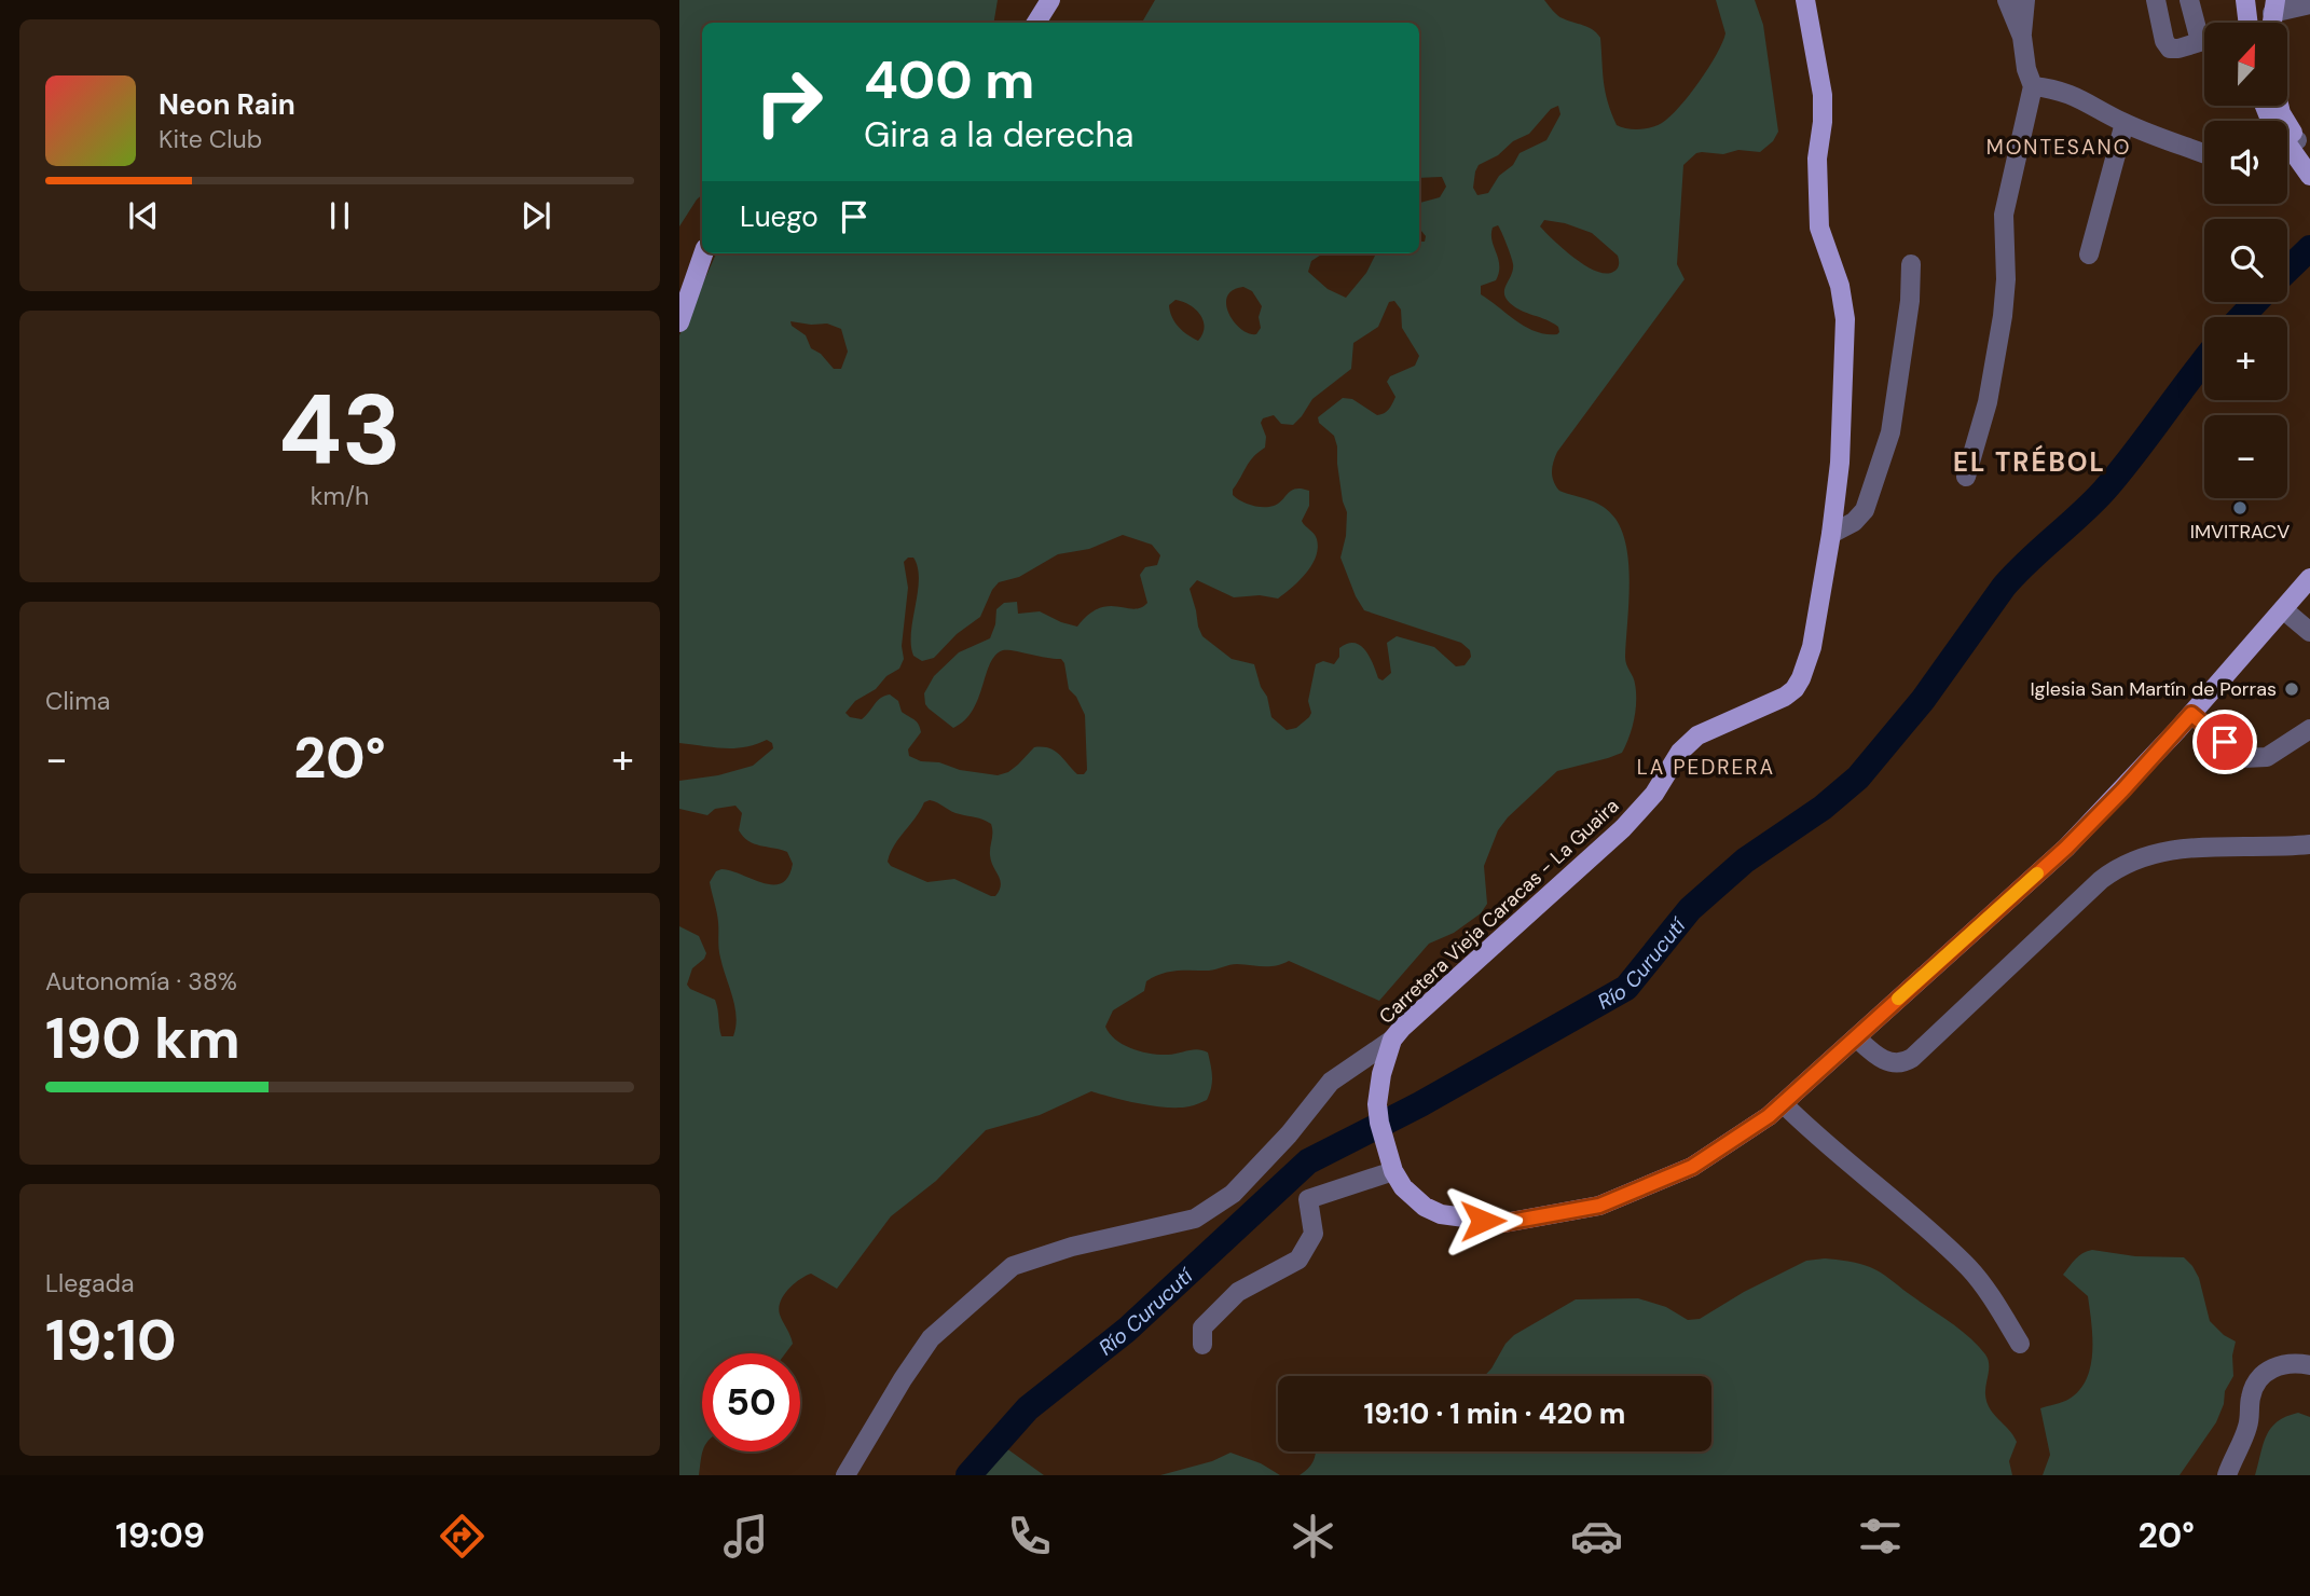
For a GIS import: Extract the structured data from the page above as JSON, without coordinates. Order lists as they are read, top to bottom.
{
  "streets": {
    "main road": ["Carretera Vieja Caracas - La Guaira"]
  },
  "districts": ["MONTESANO", "EL TRÉBOL", "LA PEDRERA"],
  "water": ["Río Curucutí"],
  "places": ["IMVITRACV", "Iglesia San Martín de Porras"],
  "north": "top",
  "page": {
    "map_buttons": ["+", "−"],
    "turn": ["400 m", "Gira a la derecha"],
    "song": ["Neon Rain", "Kite Club"],
    "then": "Luego",
    "tile": [
      ["43", "km/h"],
      "Clima",
      ["Autonomía · 38%", "190 km"],
      ["Llegada", "19:10"]
    ],
    "heat": ["−", "20°", "+"],
    "limit": "50",
    "trip": "19:10 · 1 min · 420 m",
    "tabs": ["19:09", "20°"]
  }
}
